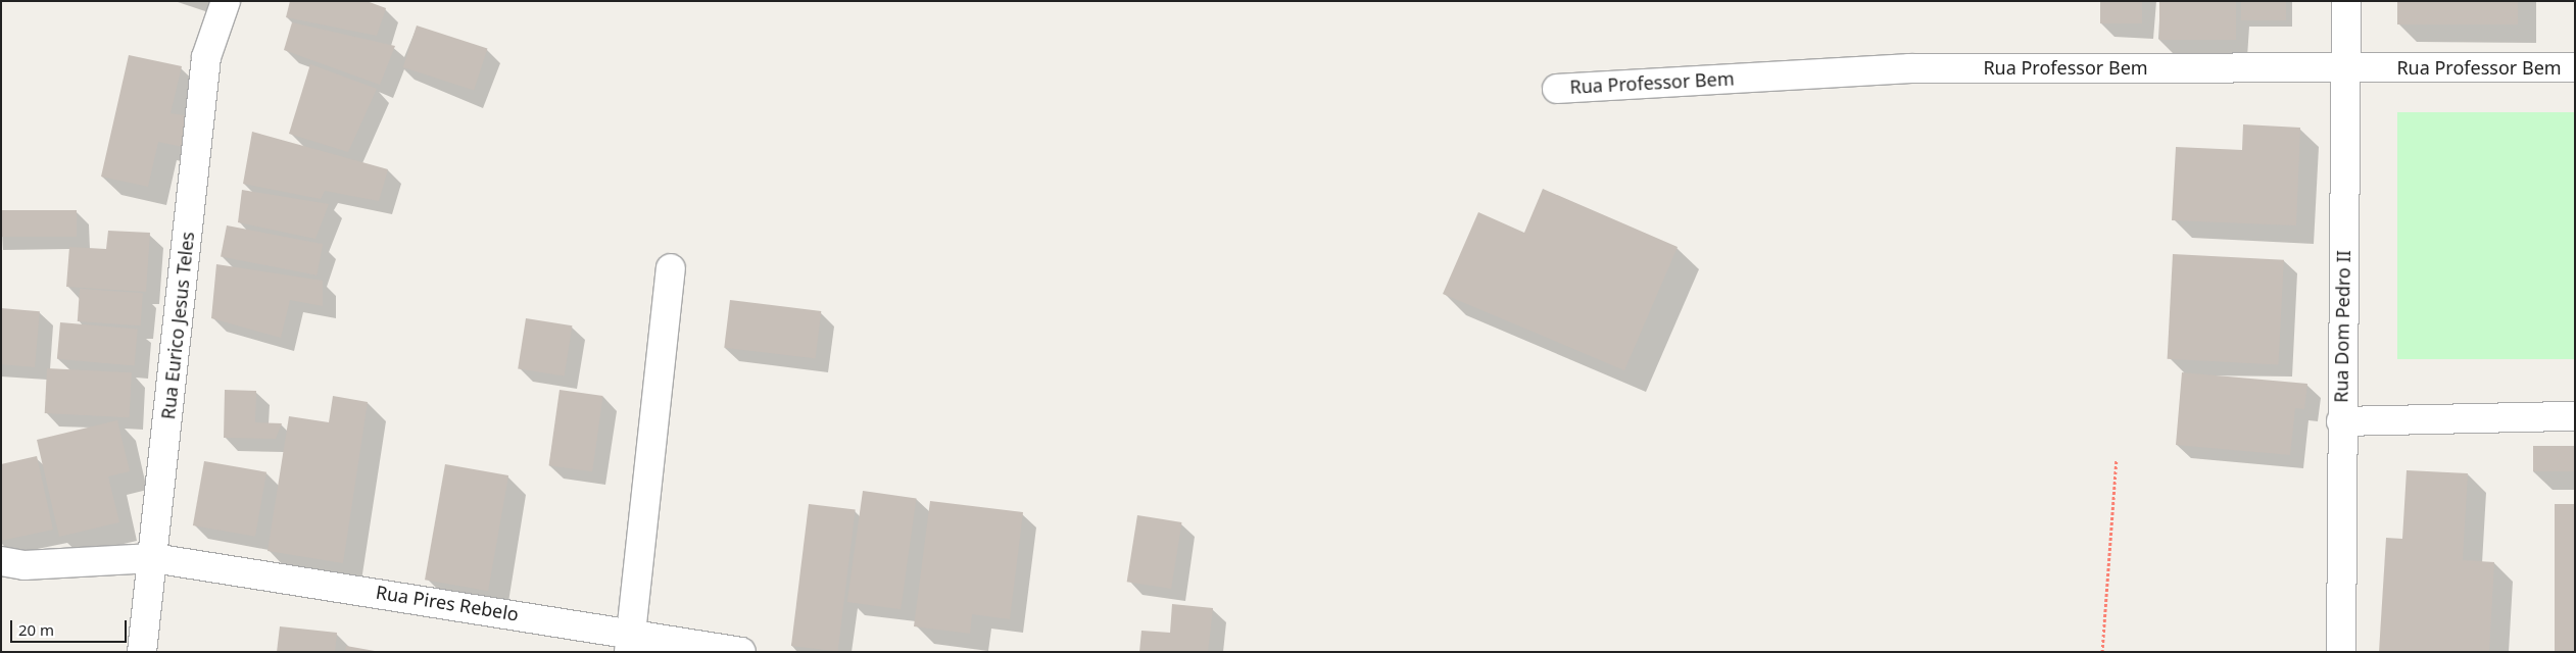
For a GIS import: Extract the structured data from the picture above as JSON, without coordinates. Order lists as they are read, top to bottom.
{
  "streets": {
    "street": [
      "Rua Professor Bem",
      "Rua Eurico Jesus Teles",
      "Rua Dom Pedro II",
      "Rua Pires Rebelo"
    ]
  },
  "crossings": [
    ["Rua Professor Bem", "Rua Dom Pedro II"],
    ["Rua Eurico Jesus Teles", "Rua Pires Rebelo"]
  ],
  "scale_bar": "20 m"
}
